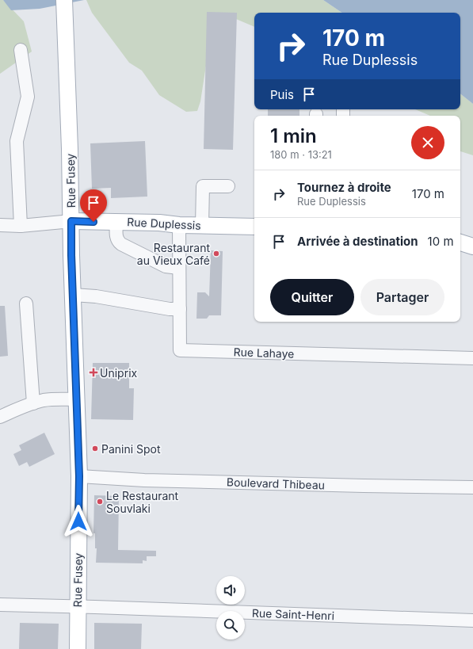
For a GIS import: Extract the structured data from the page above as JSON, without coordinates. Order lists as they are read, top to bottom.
{
  "streets": {
    "main road": ["Rue Fusey", "Rue Duplessis"],
    "street": ["Rue Lahaye", "Boulevard Thibeau", "Rue Saint-Henri"]
  },
  "crossings": [
    ["Rue Fusey", "Rue Duplessis"],
    ["Rue Fusey", "Boulevard Thibeau"],
    ["Rue Fusey", "Rue Saint-Henri"],
    ["Rue Duplessis", "Rue Lahaye"]
  ],
  "places": {
    "other": ["Restaurant au Vieux Café", "Panini Spot", "Le Restaurant Souvlaki"],
    "health": ["Uniprix"]
  },
  "page": {
    "turn": ["170 m", "Rue Duplessis"],
    "then": "Puis",
    "heading": ["1 min", "180 m · 13:21"],
    "list": [
      {
        "name": "Tournez à droite",
        "note": "Rue Duplessis",
        "value": "170 m"
      },
      {
        "name": "Arrivée à destination",
        "value": "10 m"
      }
    ],
    "buttons": ["Quitter", "Partager"]
  }
}
